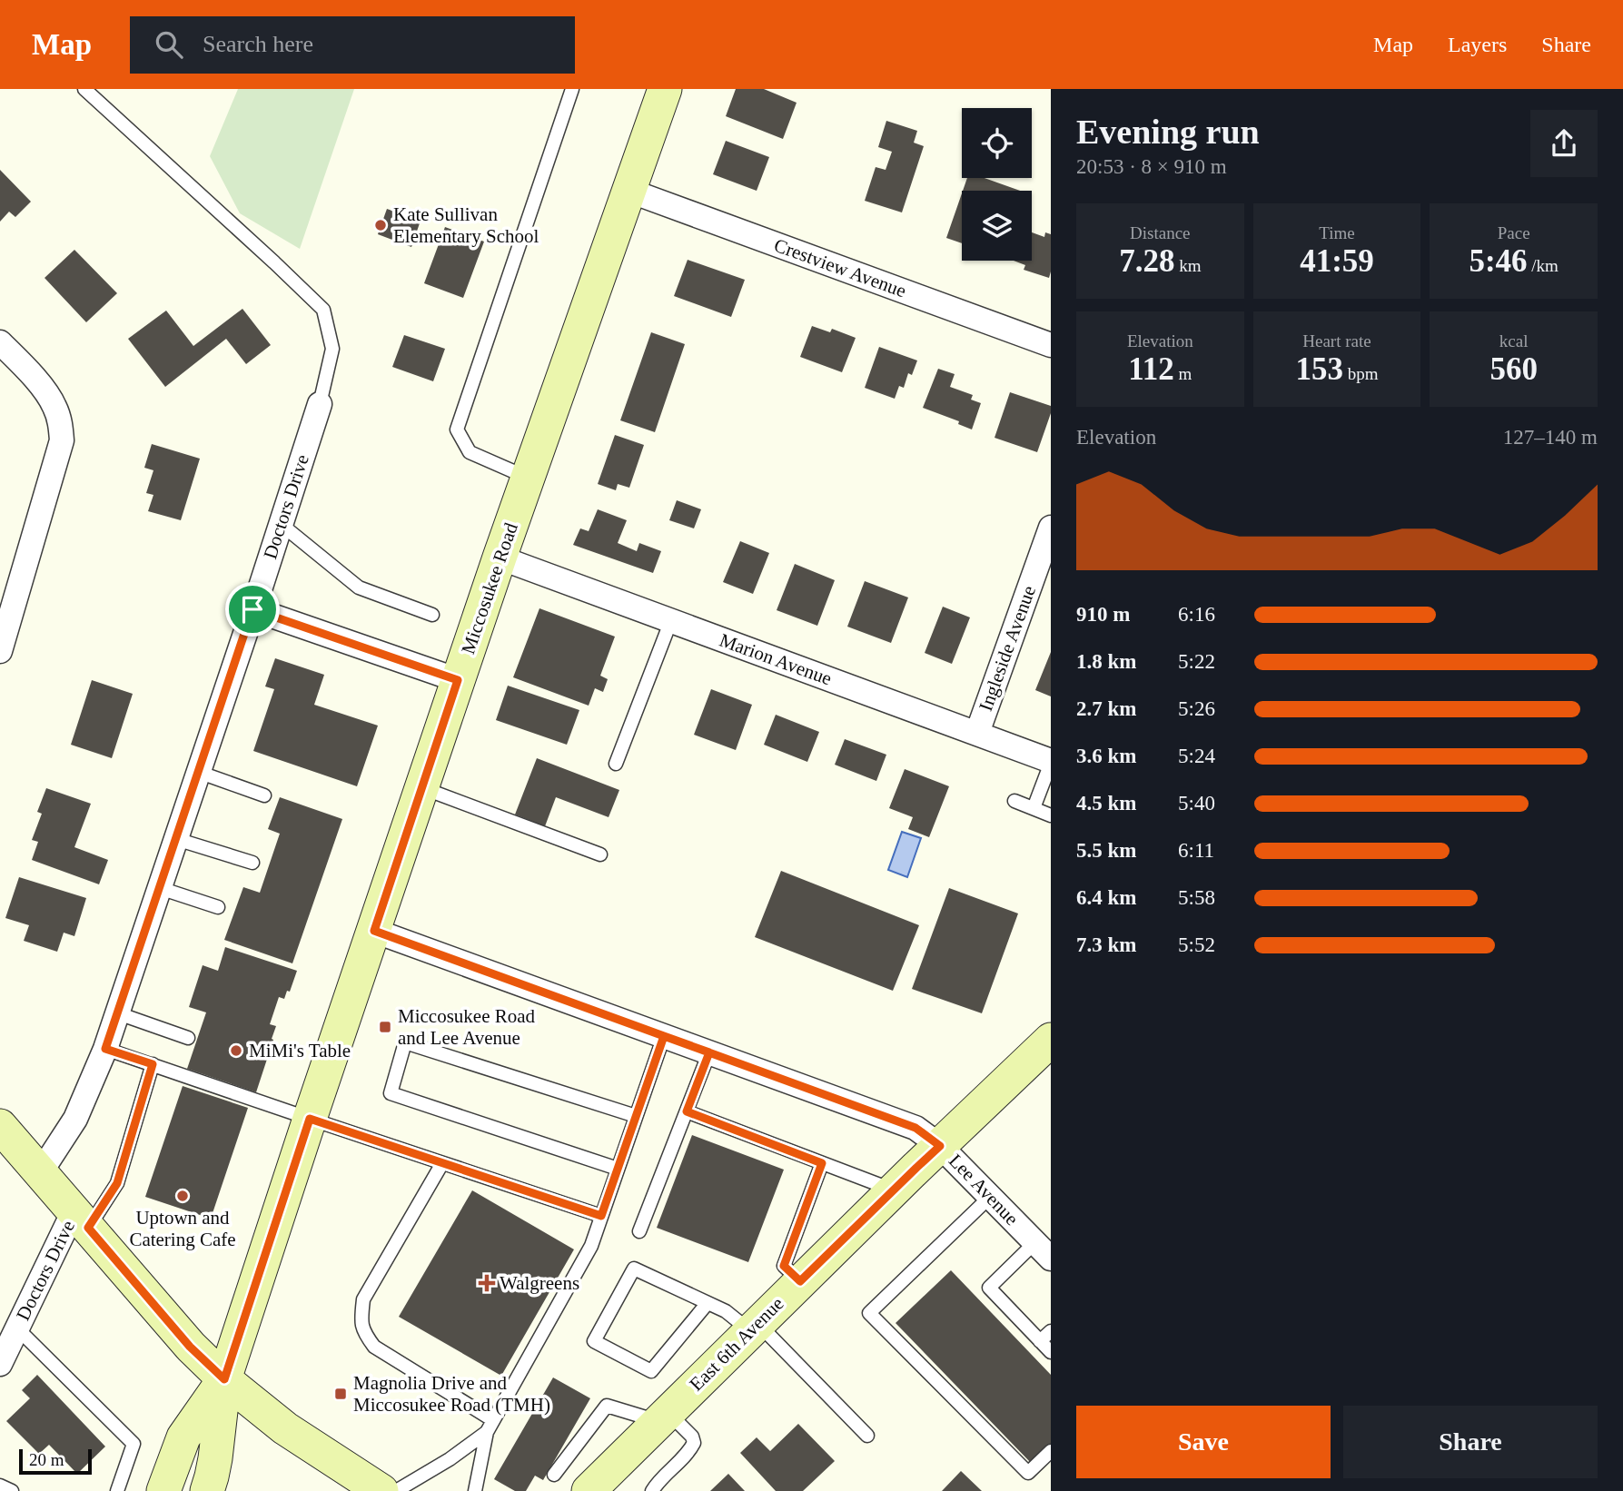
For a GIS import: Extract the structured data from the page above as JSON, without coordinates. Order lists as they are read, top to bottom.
{
  "streets": {
    "street": [
      "Crestview Avenue",
      "Doctors Drive",
      "Miccosukee Road",
      "Ingleside Avenue",
      "Marion Avenue",
      "Lee Avenue",
      "East 6th Avenue"
    ]
  },
  "crossings": [
    ["Crestview Avenue", "Miccosukee Road"],
    ["Miccosukee Road", "Marion Avenue"],
    ["Miccosukee Road", "Lee Avenue"],
    ["Ingleside Avenue", "Marion Avenue"],
    ["Lee Avenue", "East 6th Avenue"]
  ],
  "places": {
    "other": ["Kate Sullivan Elementary School", "MiMi's Table", "Uptown and Catering Cafe"],
    "transit": ["Miccosukee Road and Lee Avenue", "Magnolia Drive and Miccosukee Road (TMH)"],
    "health": ["Walgreens"]
  },
  "scale_bar": "20 m",
  "page": {
    "header": "Map",
    "search": "Search here",
    "nav": ["Map", "Layers", "Share"],
    "heading": ["Evening run", "20:53 · 8 × 910 m"],
    "stats": [
      ["Distance", "7.28 km"],
      ["Time", "41:59"],
      ["Pace", "5:46 /km"],
      ["Elevation", "112 m"],
      ["Heart rate", "153 bpm"],
      ["kcal", "560"]
    ],
    "chart": ["Elevation", "127–140 m"],
    "list": [
      {
        "name": "910 m",
        "note": "6:16"
      },
      {
        "name": "1.8 km",
        "note": "5:22"
      },
      {
        "name": "2.7 km",
        "note": "5:26"
      },
      {
        "name": "3.6 km",
        "note": "5:24"
      },
      {
        "name": "4.5 km",
        "note": "5:40"
      },
      {
        "name": "5.5 km",
        "note": "6:11"
      },
      {
        "name": "6.4 km",
        "note": "5:58"
      },
      {
        "name": "7.3 km",
        "note": "5:52"
      }
    ],
    "buttons": ["Save", "Share"],
    "scale": "20 m"
  }
}
